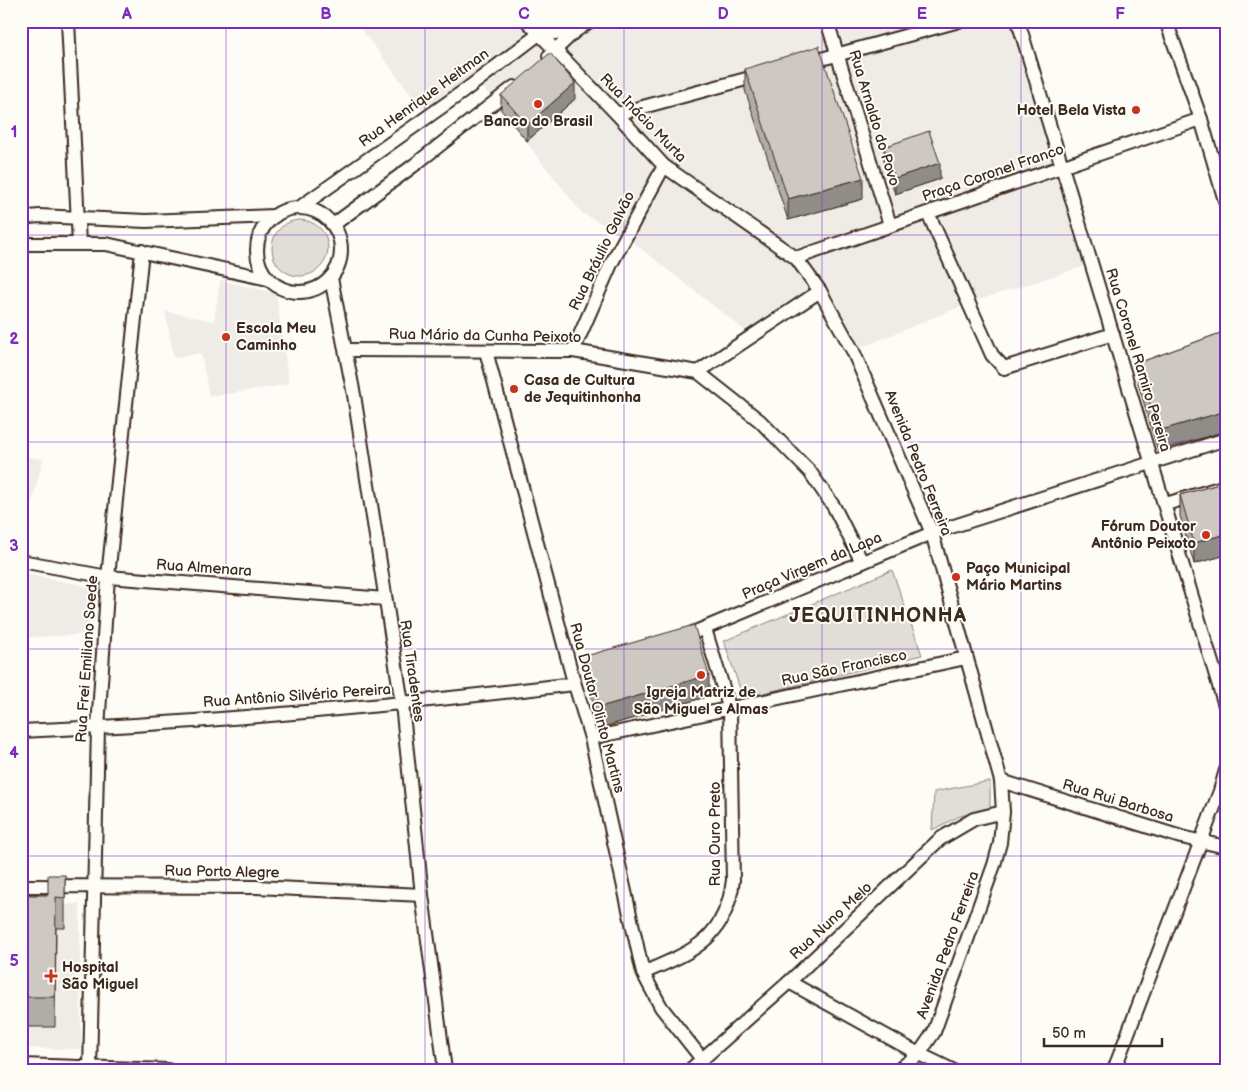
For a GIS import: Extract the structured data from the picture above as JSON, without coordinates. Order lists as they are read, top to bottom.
{
  "streets": {
    "street": [
      "Rua Henrique Heitman",
      "Rua Inácio Murta",
      "Rua Arnaldo do Povo",
      "Praça Coronel Franco",
      "Rua Bráulio Galvão",
      "Rua Mário da Cunha Peixoto",
      "Rua Coronel Ramiro Pereira",
      "Avenida Pedro Ferreira",
      "Praça Virgem da Lapa",
      "Rua Almenara",
      "Rua Frei Emiliano Soede",
      "Rua São Francisco",
      "Rua Tiradentes",
      "Rua Antônio Silvério Pereira",
      "Rua Doutor Olinto Martins",
      "Rua Rui Barbosa",
      "Rua Ouro Preto",
      "Rua Porto Alegre",
      "Rua Nuno Melo"
    ]
  },
  "crossings": [
    ["Rua Henrique Heitman", "Rua Inácio Murta"],
    ["Rua Henrique Heitman", "Rua Tiradentes"],
    ["Rua Inácio Murta", "Praça Coronel Franco"],
    ["Rua Inácio Murta", "Rua Bráulio Galvão"],
    ["Rua Inácio Murta", "Avenida Pedro Ferreira"],
    ["Rua Arnaldo do Povo", "Praça Coronel Franco"],
    ["Praça Coronel Franco", "Rua Coronel Ramiro Pereira"],
    ["Praça Coronel Franco", "Avenida Pedro Ferreira"],
    ["Rua Bráulio Galvão", "Rua Mário da Cunha Peixoto"],
    ["Rua Mário da Cunha Peixoto", "Praça Virgem da Lapa"],
    ["Rua Mário da Cunha Peixoto", "Rua Tiradentes"],
    ["Rua Mário da Cunha Peixoto", "Rua Doutor Olinto Martins"],
    ["Avenida Pedro Ferreira", "Praça Virgem da Lapa"],
    ["Avenida Pedro Ferreira", "Rua São Francisco"],
    ["Avenida Pedro Ferreira", "Rua Rui Barbosa"],
    ["Avenida Pedro Ferreira", "Rua Nuno Melo"],
    ["Rua Almenara", "Rua Frei Emiliano Soede"],
    ["Rua Almenara", "Rua Tiradentes"],
    ["Rua Frei Emiliano Soede", "Rua Antônio Silvério Pereira"],
    ["Rua Frei Emiliano Soede", "Rua Porto Alegre"],
    ["Rua São Francisco", "Rua Doutor Olinto Martins"],
    ["Rua São Francisco", "Rua Ouro Preto"],
    ["Rua Tiradentes", "Rua Antônio Silvério Pereira"],
    ["Rua Tiradentes", "Rua Porto Alegre"],
    ["Rua Antônio Silvério Pereira", "Rua Doutor Olinto Martins"],
    ["Rua Doutor Olinto Martins", "Rua Ouro Preto"],
    ["Rua Doutor Olinto Martins", "Rua Nuno Melo"]
  ],
  "districts": ["JEQUITINHONHA"],
  "places": {
    "other": [
      "Banco do Brasil",
      "Hotel Bela Vista",
      "Escola Meu Caminho",
      "Casa de Cultura de Jequitinhonha",
      "Fórum Doutor Antônio Peixoto",
      "Paço Municipal Mário Martins",
      "Igreja Matriz de São Miguel e Almas"
    ],
    "health": ["Hospital São Miguel"]
  },
  "scale_bar": "50 m",
  "grid": {
    "columns": [
      "A",
      "B",
      "C",
      "D",
      "E",
      "F"
    ],
    "rows": [
      "1",
      "2",
      "3",
      "4",
      "5"
    ]
  }
}
